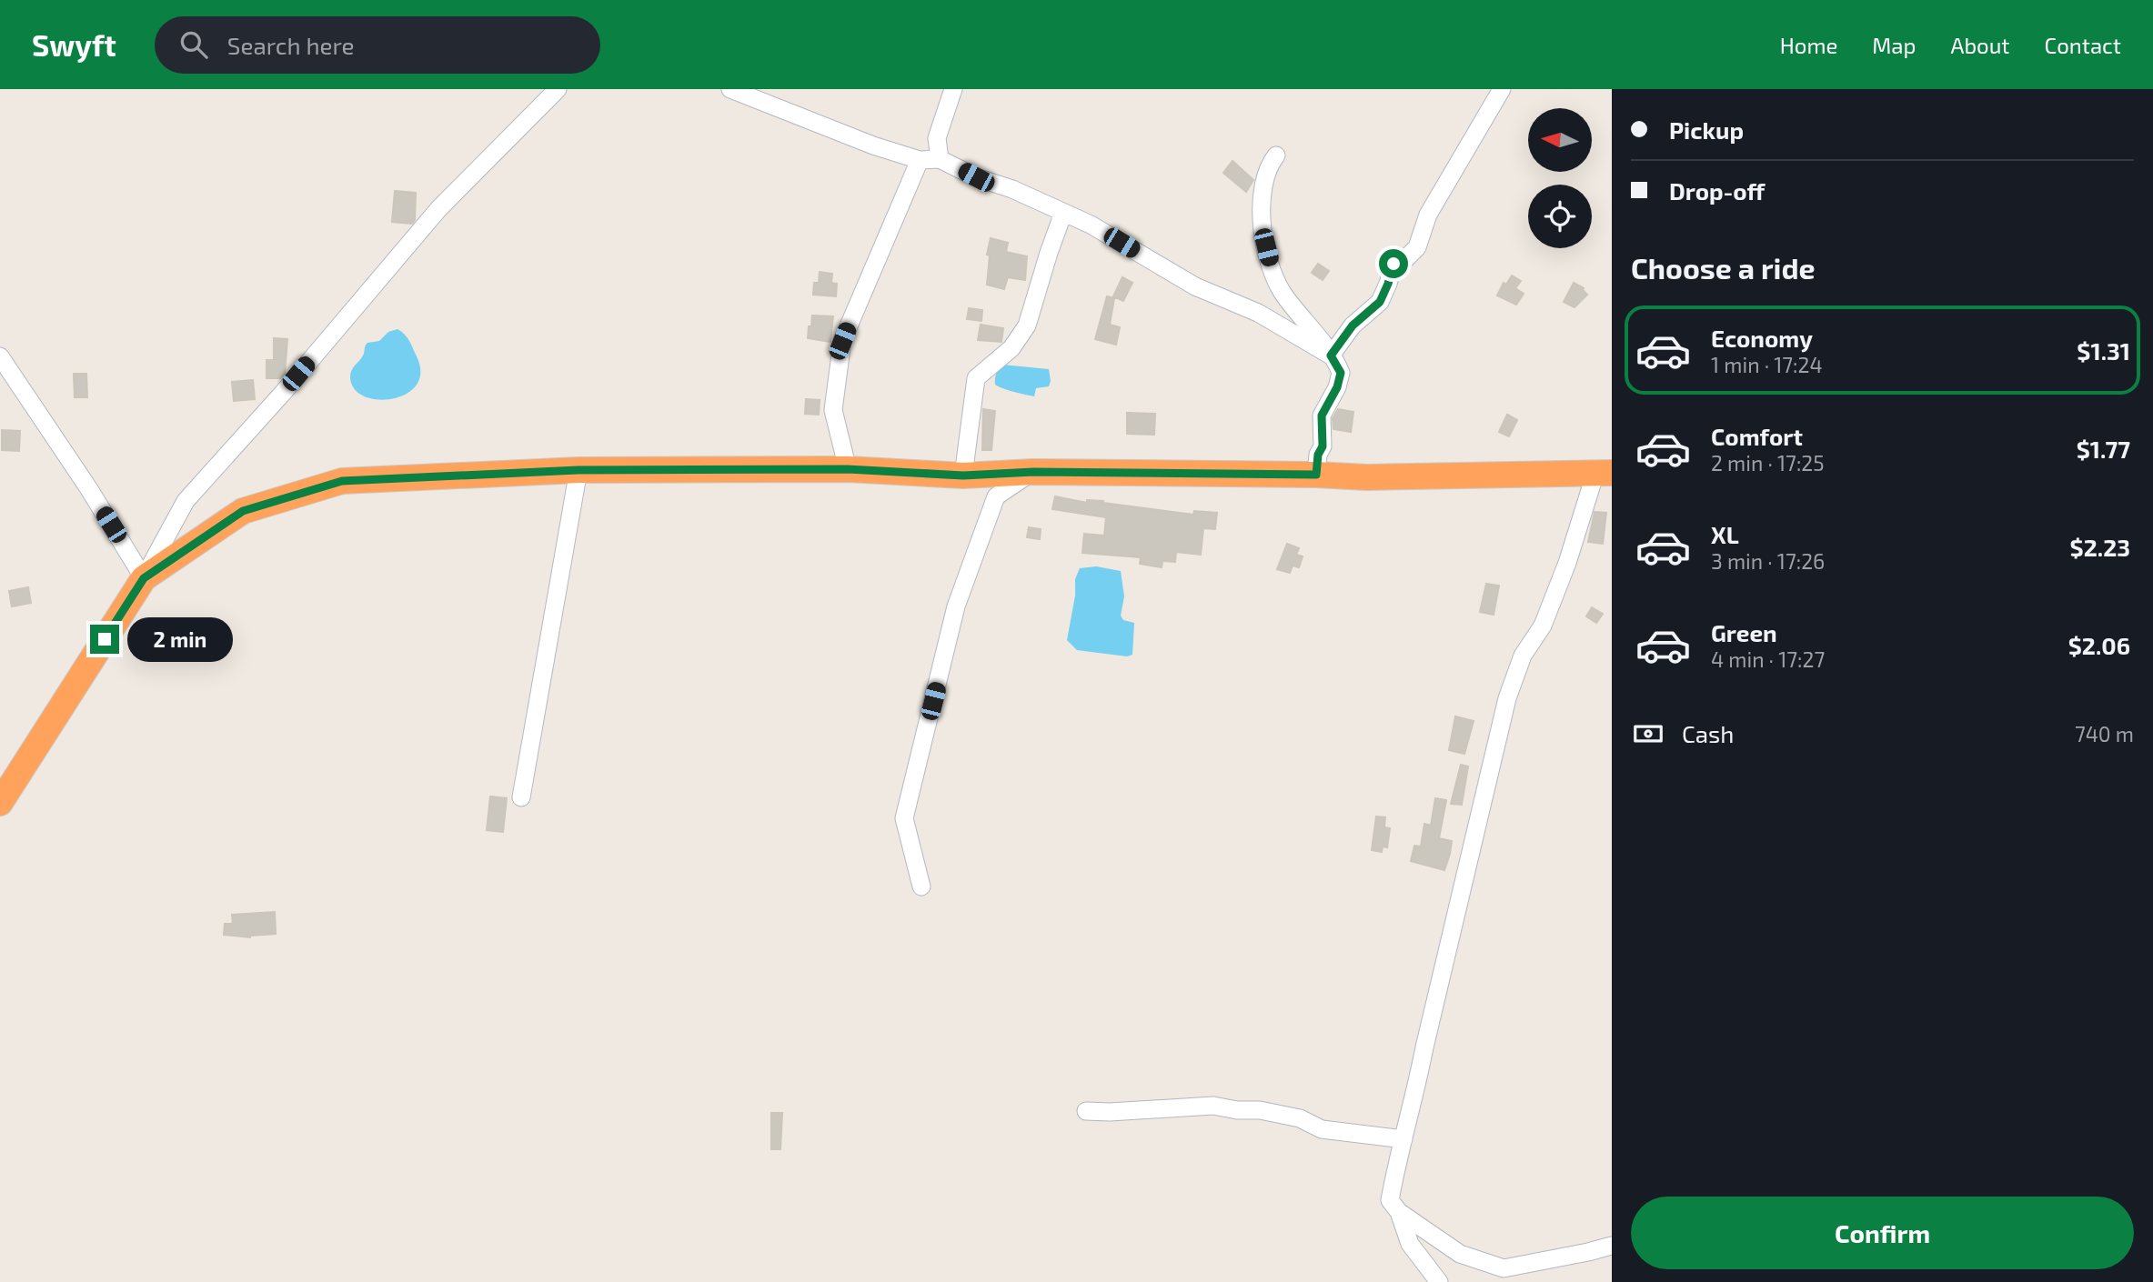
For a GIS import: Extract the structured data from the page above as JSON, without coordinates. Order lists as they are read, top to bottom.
{
  "north": "left",
  "page": {
    "header": "Swyft",
    "search": "Search here",
    "nav": [
      "Home",
      "Map",
      "About",
      "Contact"
    ],
    "banner": ["Pickup", "Drop-off"],
    "heading": "Choose a ride",
    "list": [
      {
        "name": "Economy",
        "note": "1 min · 17:24",
        "value": "$1.31"
      },
      {
        "name": "Comfort",
        "note": "2 min · 17:25",
        "value": "$1.77"
      },
      {
        "name": "XL",
        "note": "3 min · 17:26",
        "value": "$2.23"
      },
      {
        "name": "Green",
        "note": "4 min · 17:27",
        "value": "$2.06"
      }
    ],
    "bubble": "2 min",
    "pay": ["Cash", "740 m"],
    "buttons": "Confirm"
  }
}
